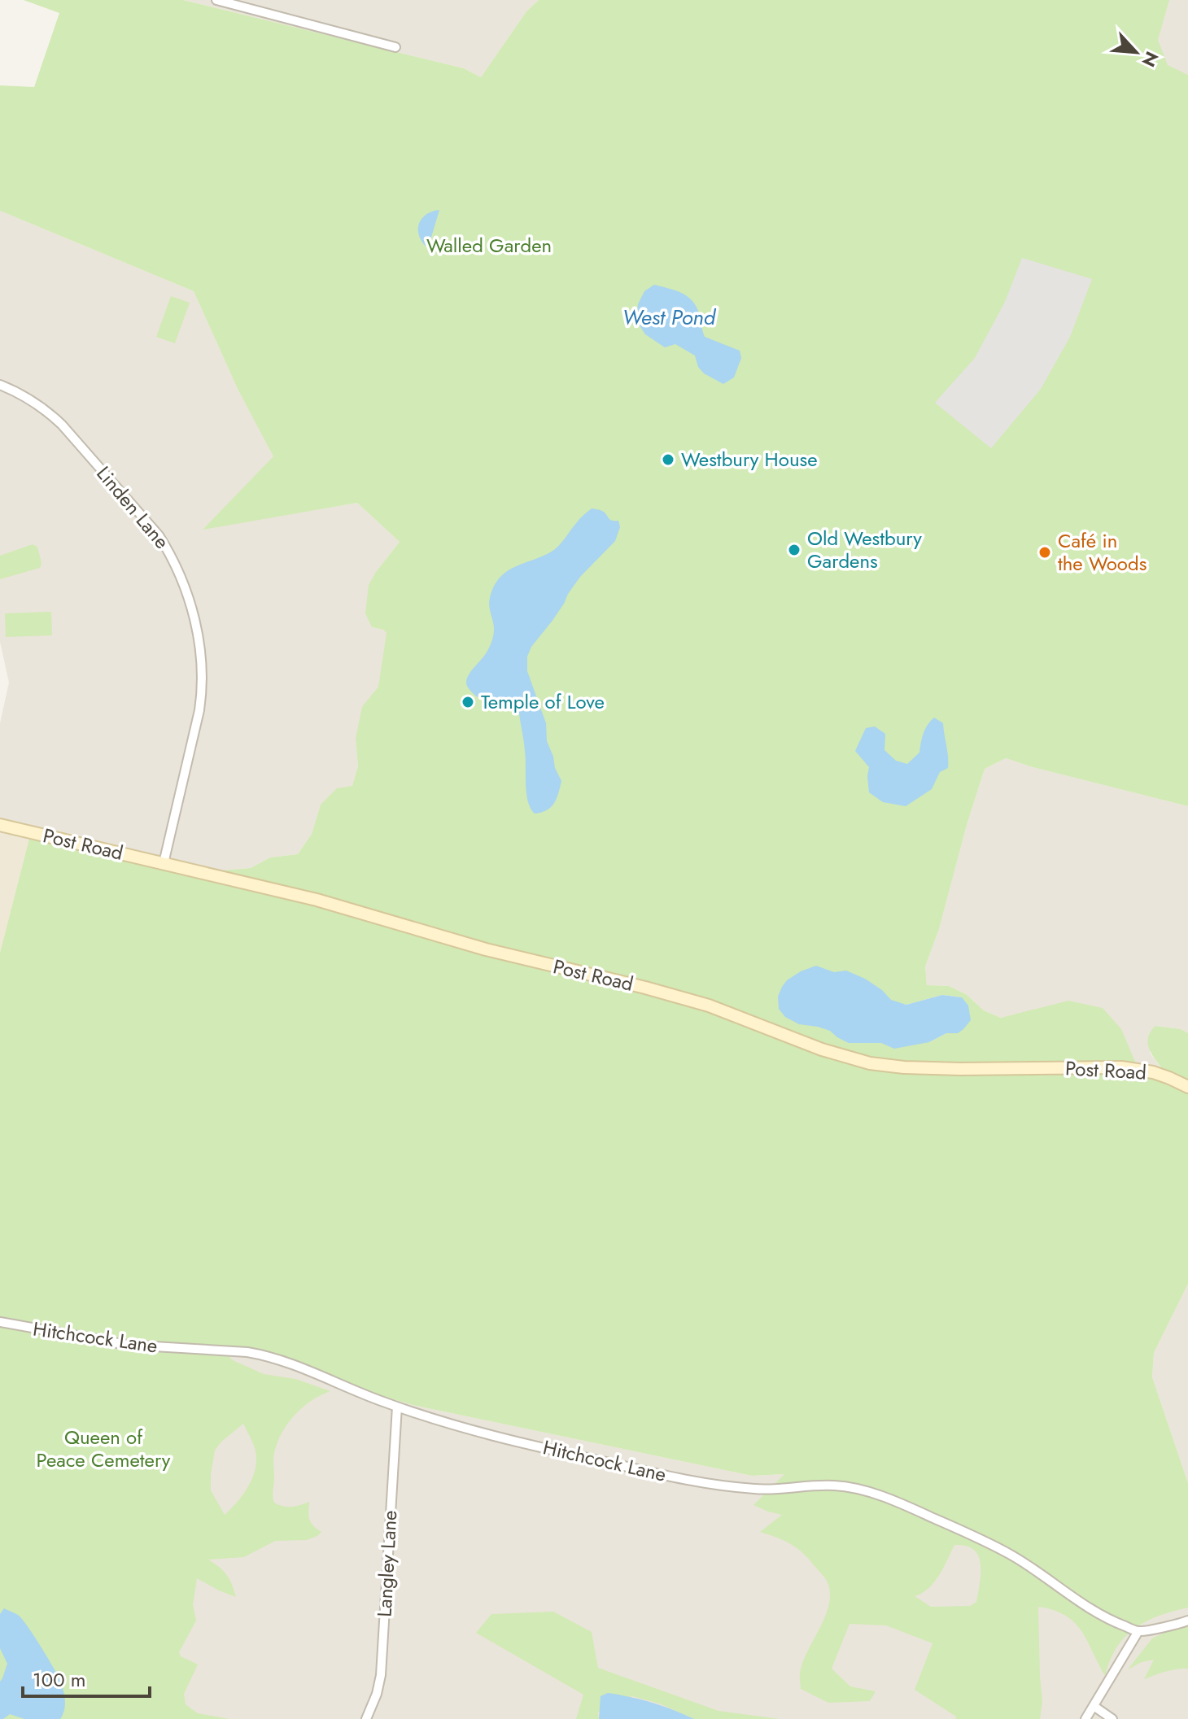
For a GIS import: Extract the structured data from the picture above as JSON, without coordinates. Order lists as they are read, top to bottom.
{
  "streets": {
    "main road": ["Post Road"],
    "street": ["Linden Lane", "Hitchcock Lane", "Langley Lane"]
  },
  "crossings": [
    ["Linden Lane", "Post Road"],
    ["Hitchcock Lane", "Langley Lane"]
  ],
  "water": ["West Pond"],
  "parks": ["Walled Garden", "Queen of Peace Cemetery"],
  "places": [
    "Westbury House",
    "Old Westbury Gardens",
    "Café in the Woods",
    "Temple of Love"
  ],
  "scale_bar": "100 m",
  "north": "bottom right"
}
